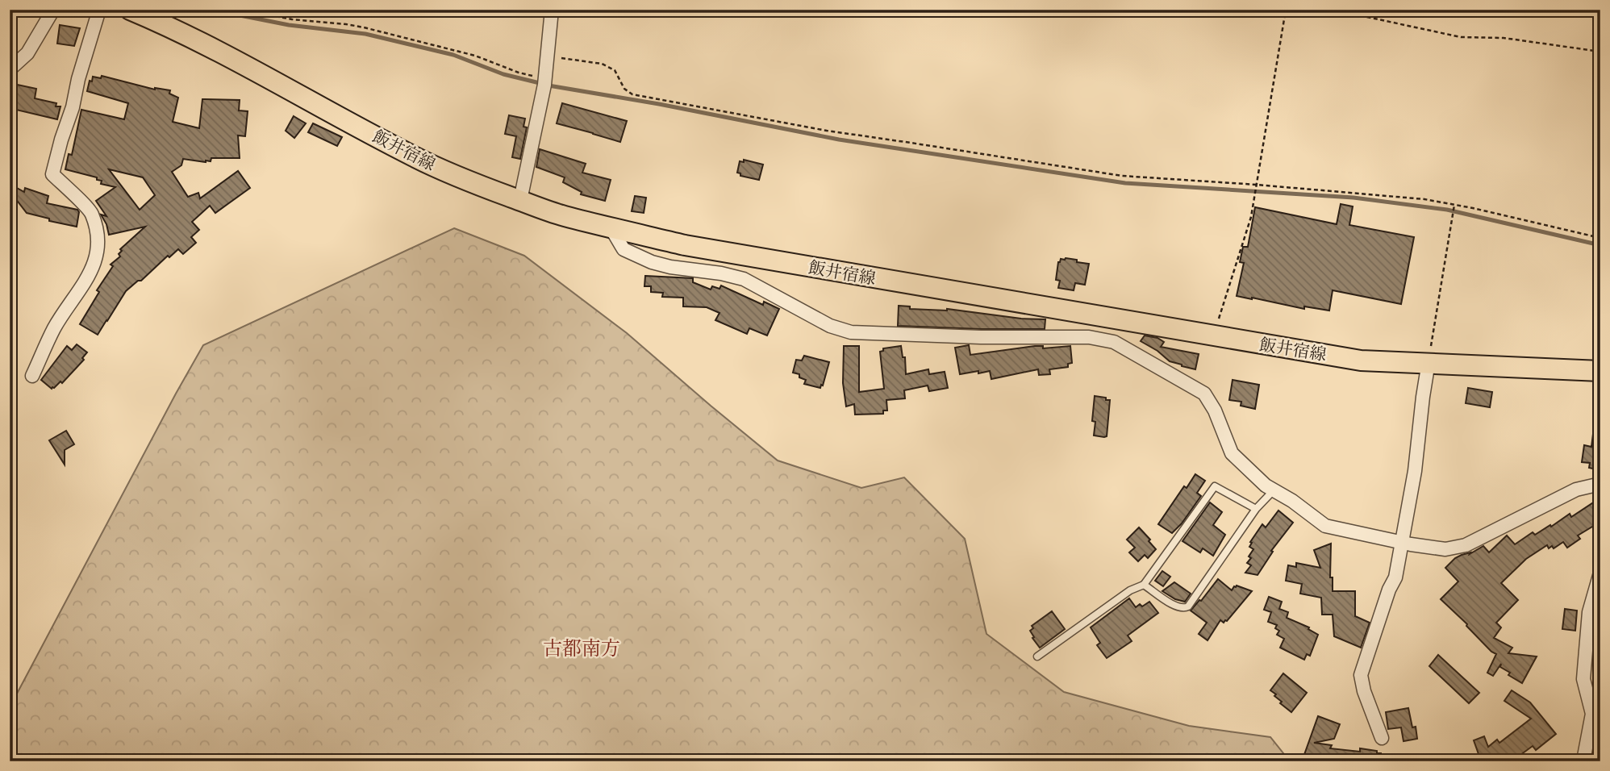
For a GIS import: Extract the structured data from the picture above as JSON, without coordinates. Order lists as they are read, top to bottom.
{
  "streets": {
    "main road": ["飯井宿線"]
  },
  "districts": ["古都南方"]
}
